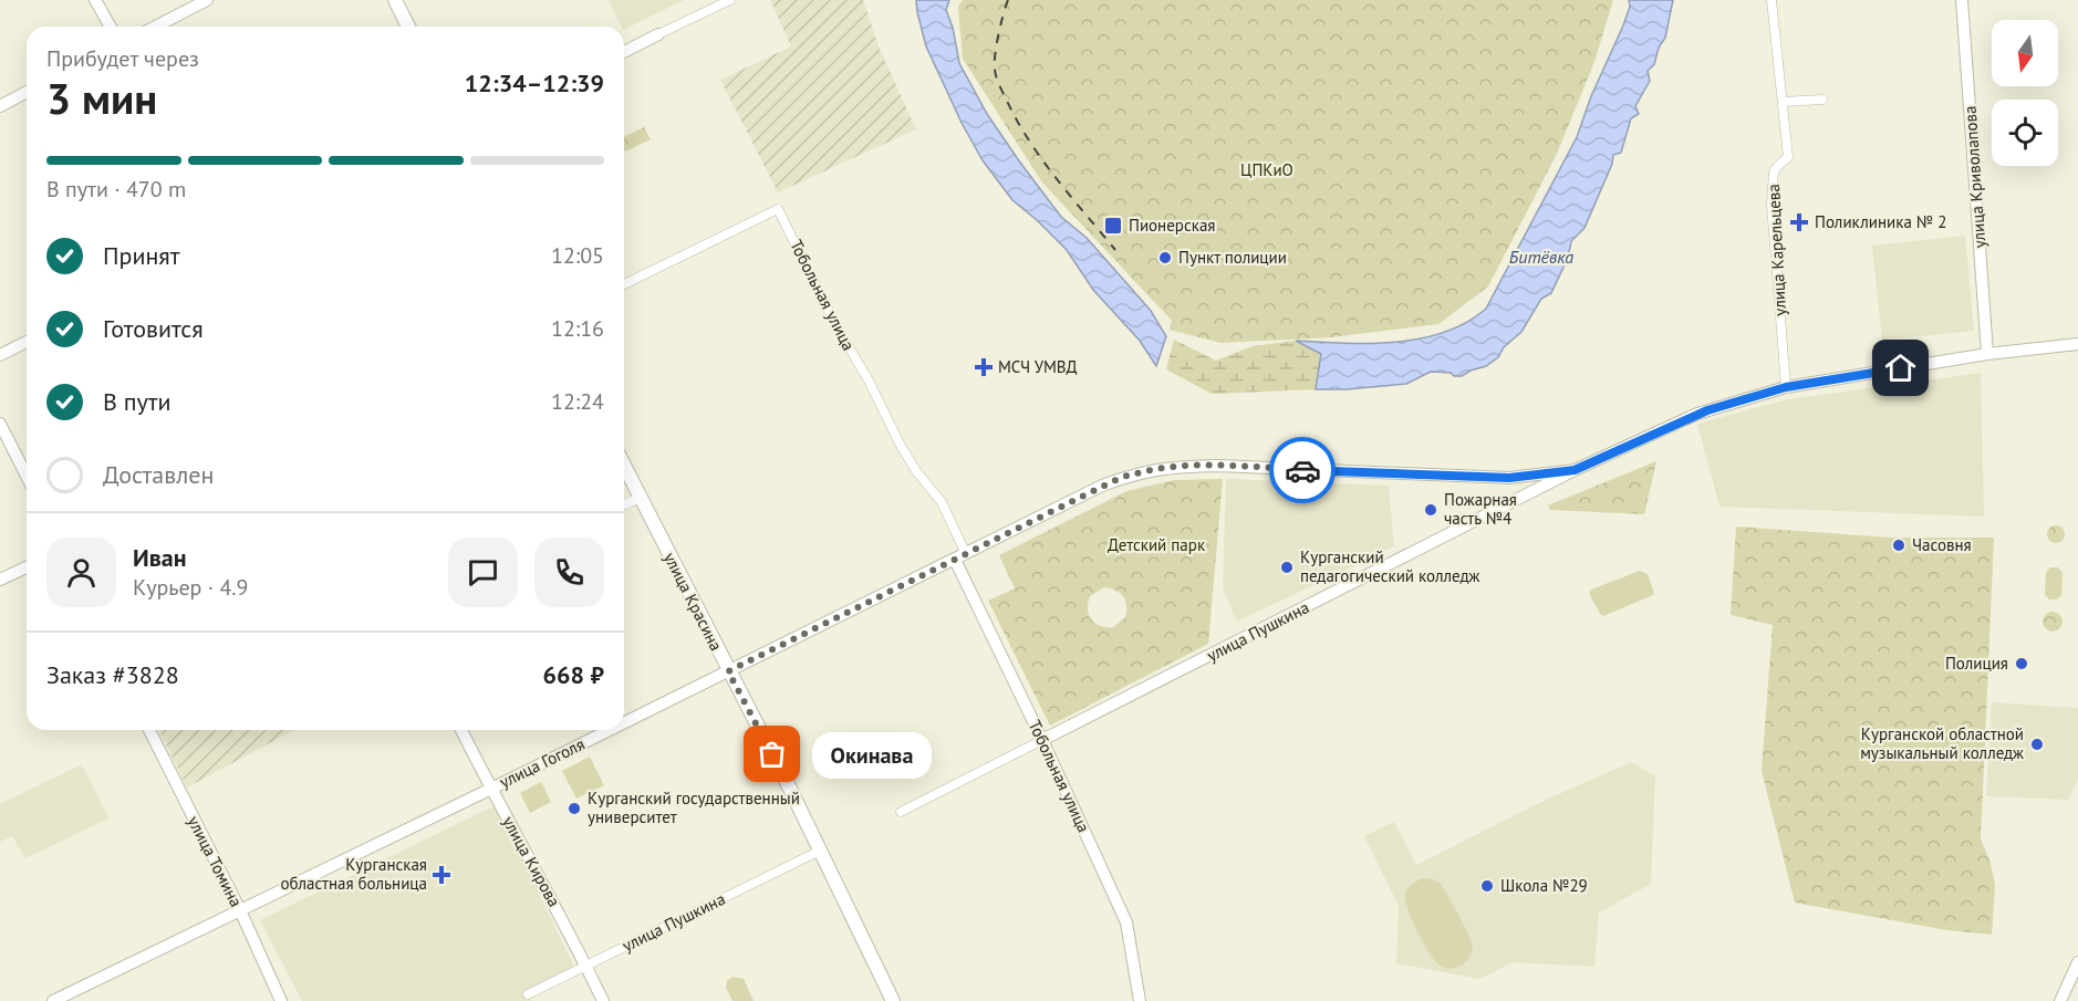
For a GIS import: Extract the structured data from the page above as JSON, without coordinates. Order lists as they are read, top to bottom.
{
  "streets": {
    "main road": ["улица Красина"],
    "street": [
      "улица Криволапова",
      "улица Карельцева",
      "Тобольная улица",
      "улица Пушкина",
      "улица Гоголя",
      "улица Томина",
      "улица Кирова"
    ]
  },
  "crossings": [
    ["улица Криволапова", "улица Пушкина"],
    ["улица Карельцева", "улица Пушкина"],
    ["Тобольная улица", "улица Пушкина"],
    ["Тобольная улица", "улица Гоголя"],
    ["улица Красина", "улица Пушкина"],
    ["улица Красина", "улица Гоголя"],
    ["улица Пушкина", "улица Гоголя"],
    ["улица Пушкина", "улица Кирова"],
    ["улица Гоголя", "улица Томина"],
    ["улица Гоголя", "улица Кирова"]
  ],
  "water": ["Битёвка"],
  "parks": ["ЦПКиО", "Детский парк"],
  "places": {
    "health": ["Поликлиника № 2", "МСЧ УМВД", "Курганская областная больница"],
    "transit": ["Пионерская"],
    "other": [
      "Пункт полиции",
      "Пожарная часть №4",
      "Часовня",
      "Курганский педагогический колледж",
      "Полиция",
      "Курганской областной музыкальный колледж",
      "Окинава",
      "Курганский государственный университет",
      "Школа №29"
    ]
  },
  "north": "bottom",
  "page": {
    "heading": ["3 мин", "Прибудет через", "12:34–12:39"],
    "panel": [
      "Иван",
      "Курьер · 4.9",
      "Заказ #3828",
      "668 ₽"
    ],
    "bar": "В пути · 470 m",
    "list": [
      ["Принят", "12:05"],
      ["Готовится", "12:16"],
      ["В пути", "12:24"],
      "Доставлен"
    ],
    "bubble": "Окинава"
  }
}
